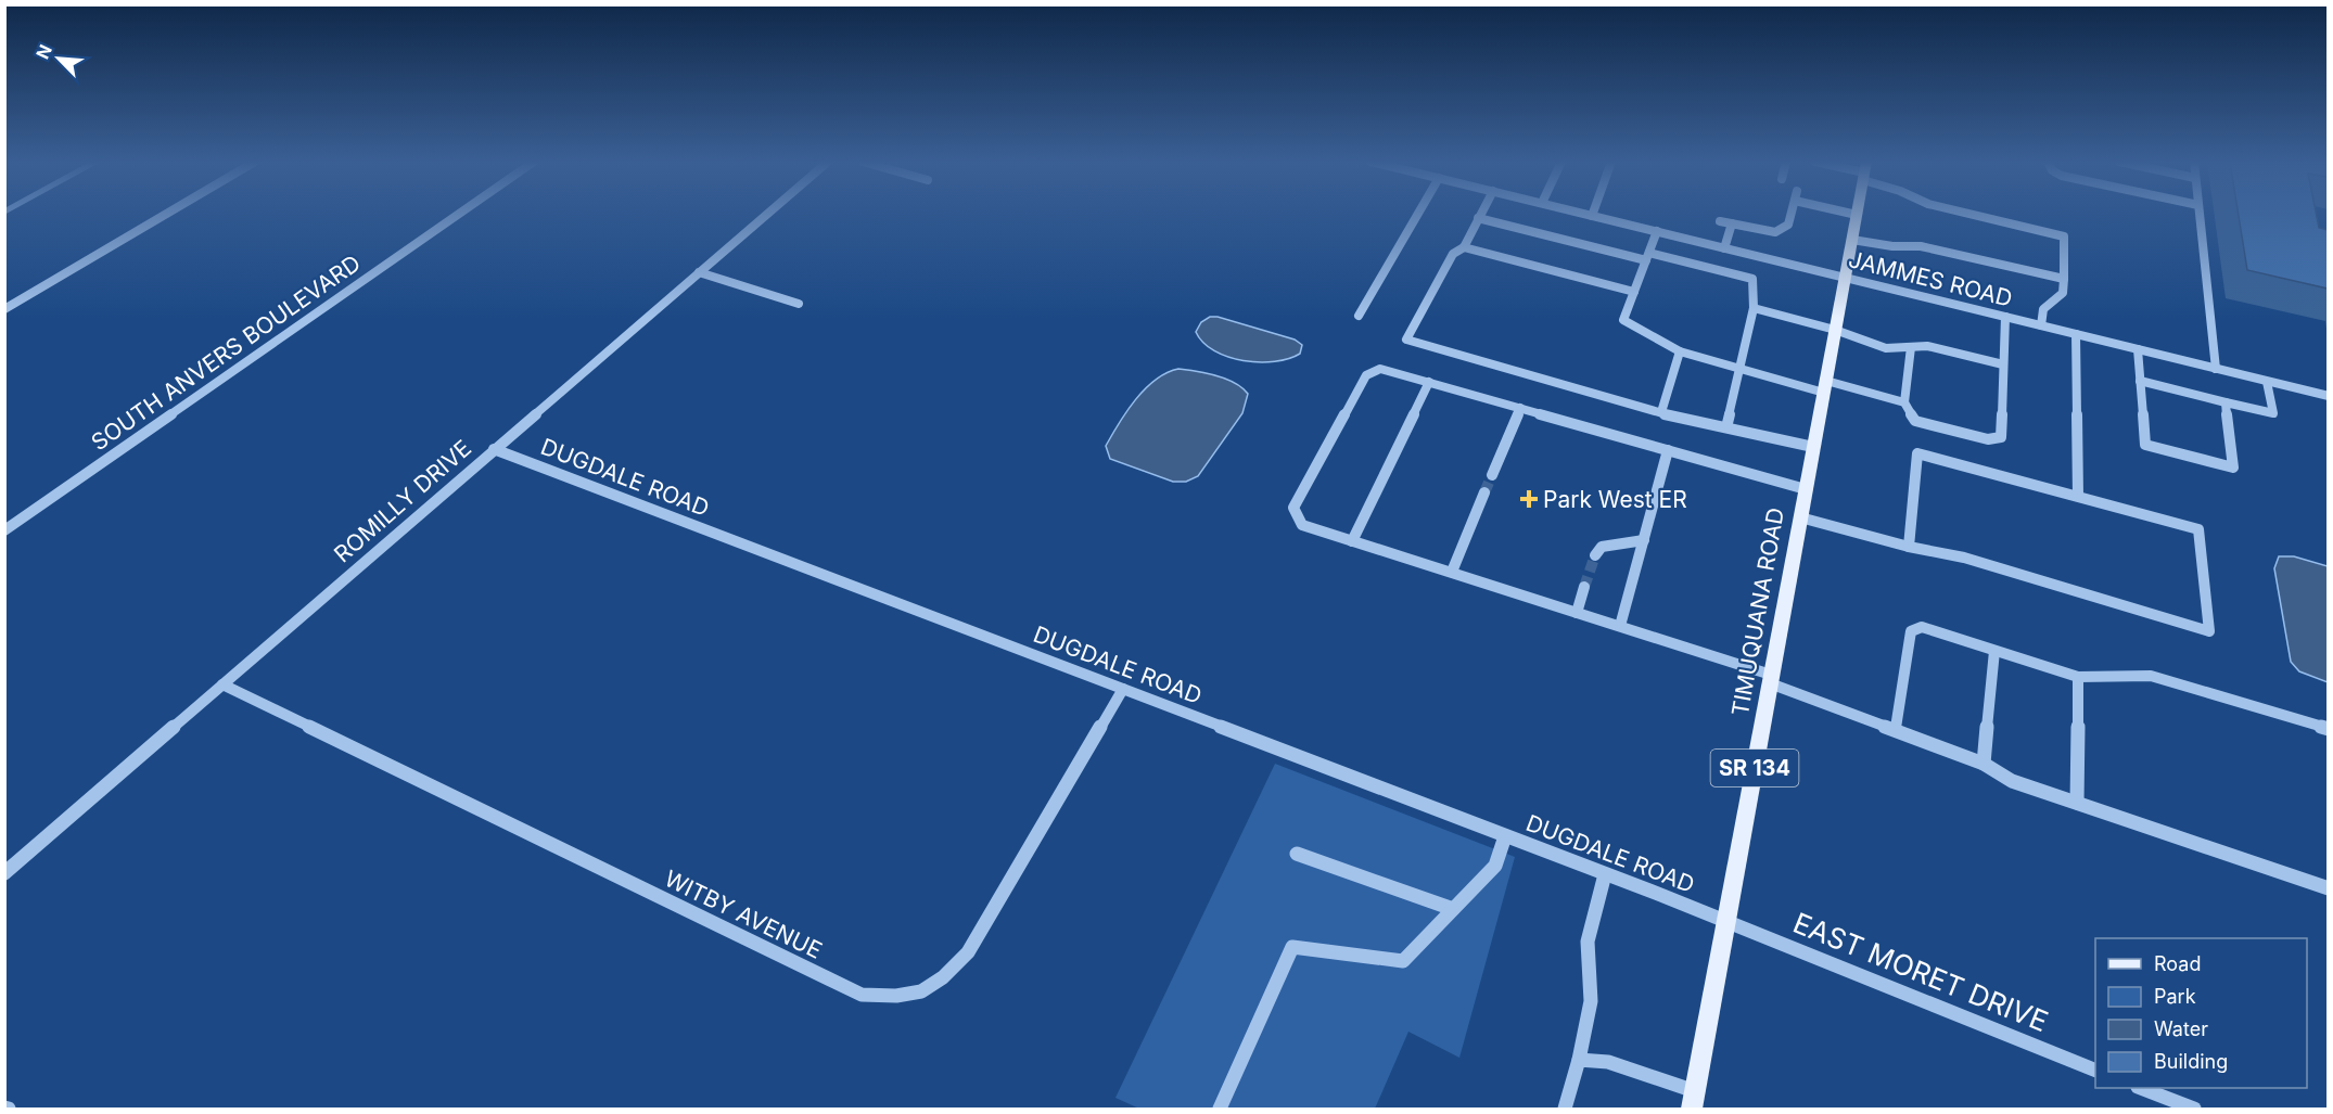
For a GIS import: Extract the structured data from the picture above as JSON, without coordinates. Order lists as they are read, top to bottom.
{
  "streets": {
    "main road": ["TIMUQUANA ROAD", "SR 134"],
    "street": [
      "JAMMES ROAD",
      "SOUTH ANVERS BOULEVARD",
      "DUGDALE ROAD",
      "ROMILLY DRIVE",
      "WITBY AVENUE",
      "EAST MORET DRIVE"
    ]
  },
  "crossings": [
    ["JAMMES ROAD", "TIMUQUANA ROAD"],
    ["DUGDALE ROAD", "ROMILLY DRIVE"],
    ["DUGDALE ROAD", "TIMUQUANA ROAD"],
    ["DUGDALE ROAD", "WITBY AVENUE"],
    ["DUGDALE ROAD", "EAST MORET DRIVE"],
    ["ROMILLY DRIVE", "WITBY AVENUE"],
    ["TIMUQUANA ROAD", "EAST MORET DRIVE"]
  ],
  "places": {
    "health": ["Park West ER"]
  },
  "legend": [
    "Road",
    "Park",
    "Water",
    "Building"
  ],
  "north": "top left"
}
